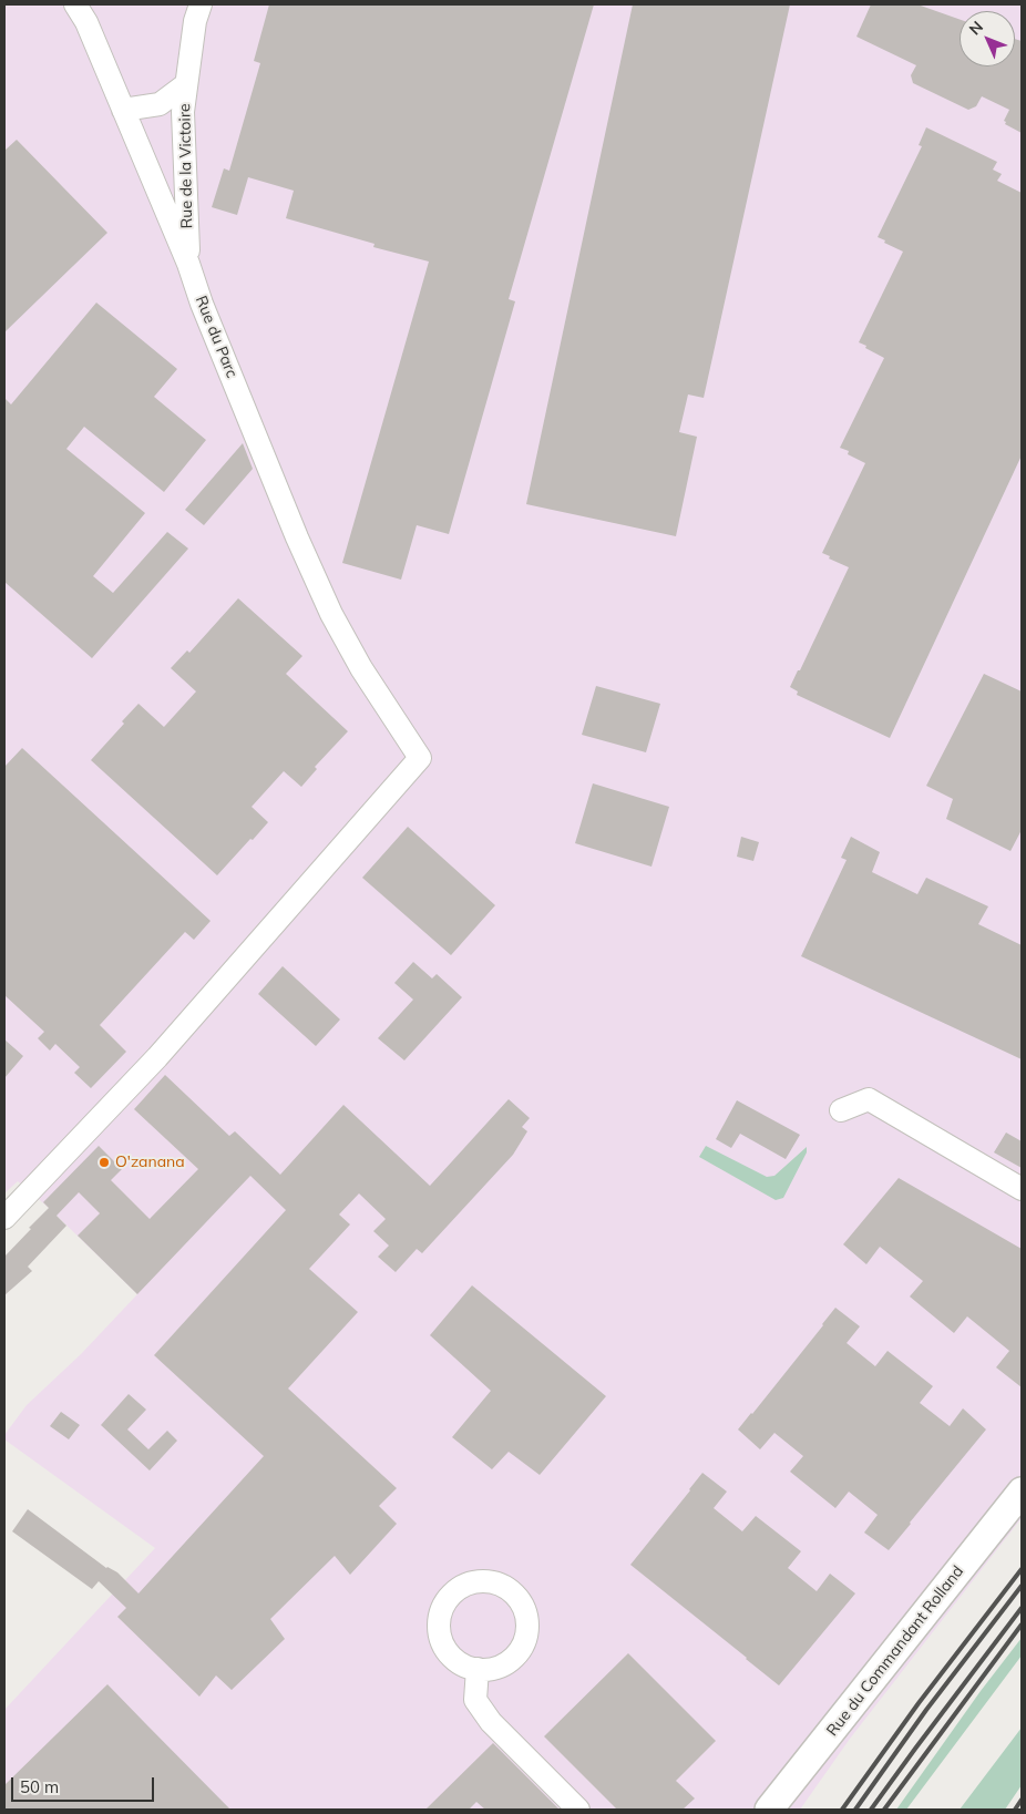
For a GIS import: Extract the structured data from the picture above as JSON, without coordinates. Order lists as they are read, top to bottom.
{
  "streets": {
    "street": ["Rue de la Victoire", "Rue du Parc", "Rue du Commandant Rolland"]
  },
  "crossings": [
    ["Rue de la Victoire", "Rue du Parc"]
  ],
  "places": ["O'zanana"],
  "scale_bar": "50 m",
  "north": "top left"
}
